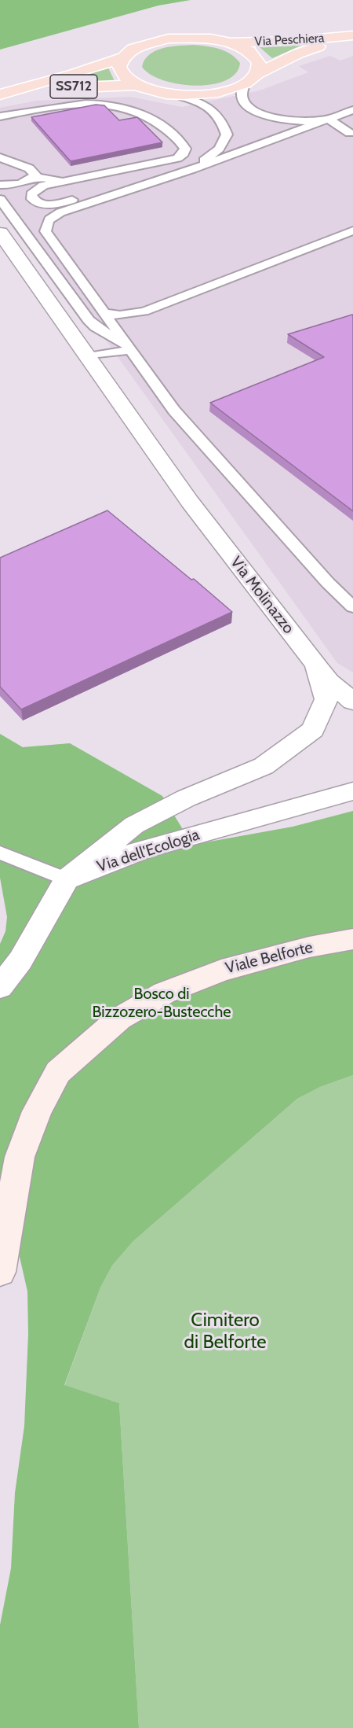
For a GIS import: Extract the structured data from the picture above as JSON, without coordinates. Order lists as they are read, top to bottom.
{
  "streets": {
    "main road": ["Via Peschiera", "SS712", "Viale Belforte"],
    "street": ["Via Molinazzo", "Via dell'Ecologia"]
  },
  "crossings": [
    ["Via Molinazzo", "Via dell'Ecologia"]
  ],
  "parks": ["Bosco di Bizzozero-Bustecche", "Cimitero di Belforte"]
}
